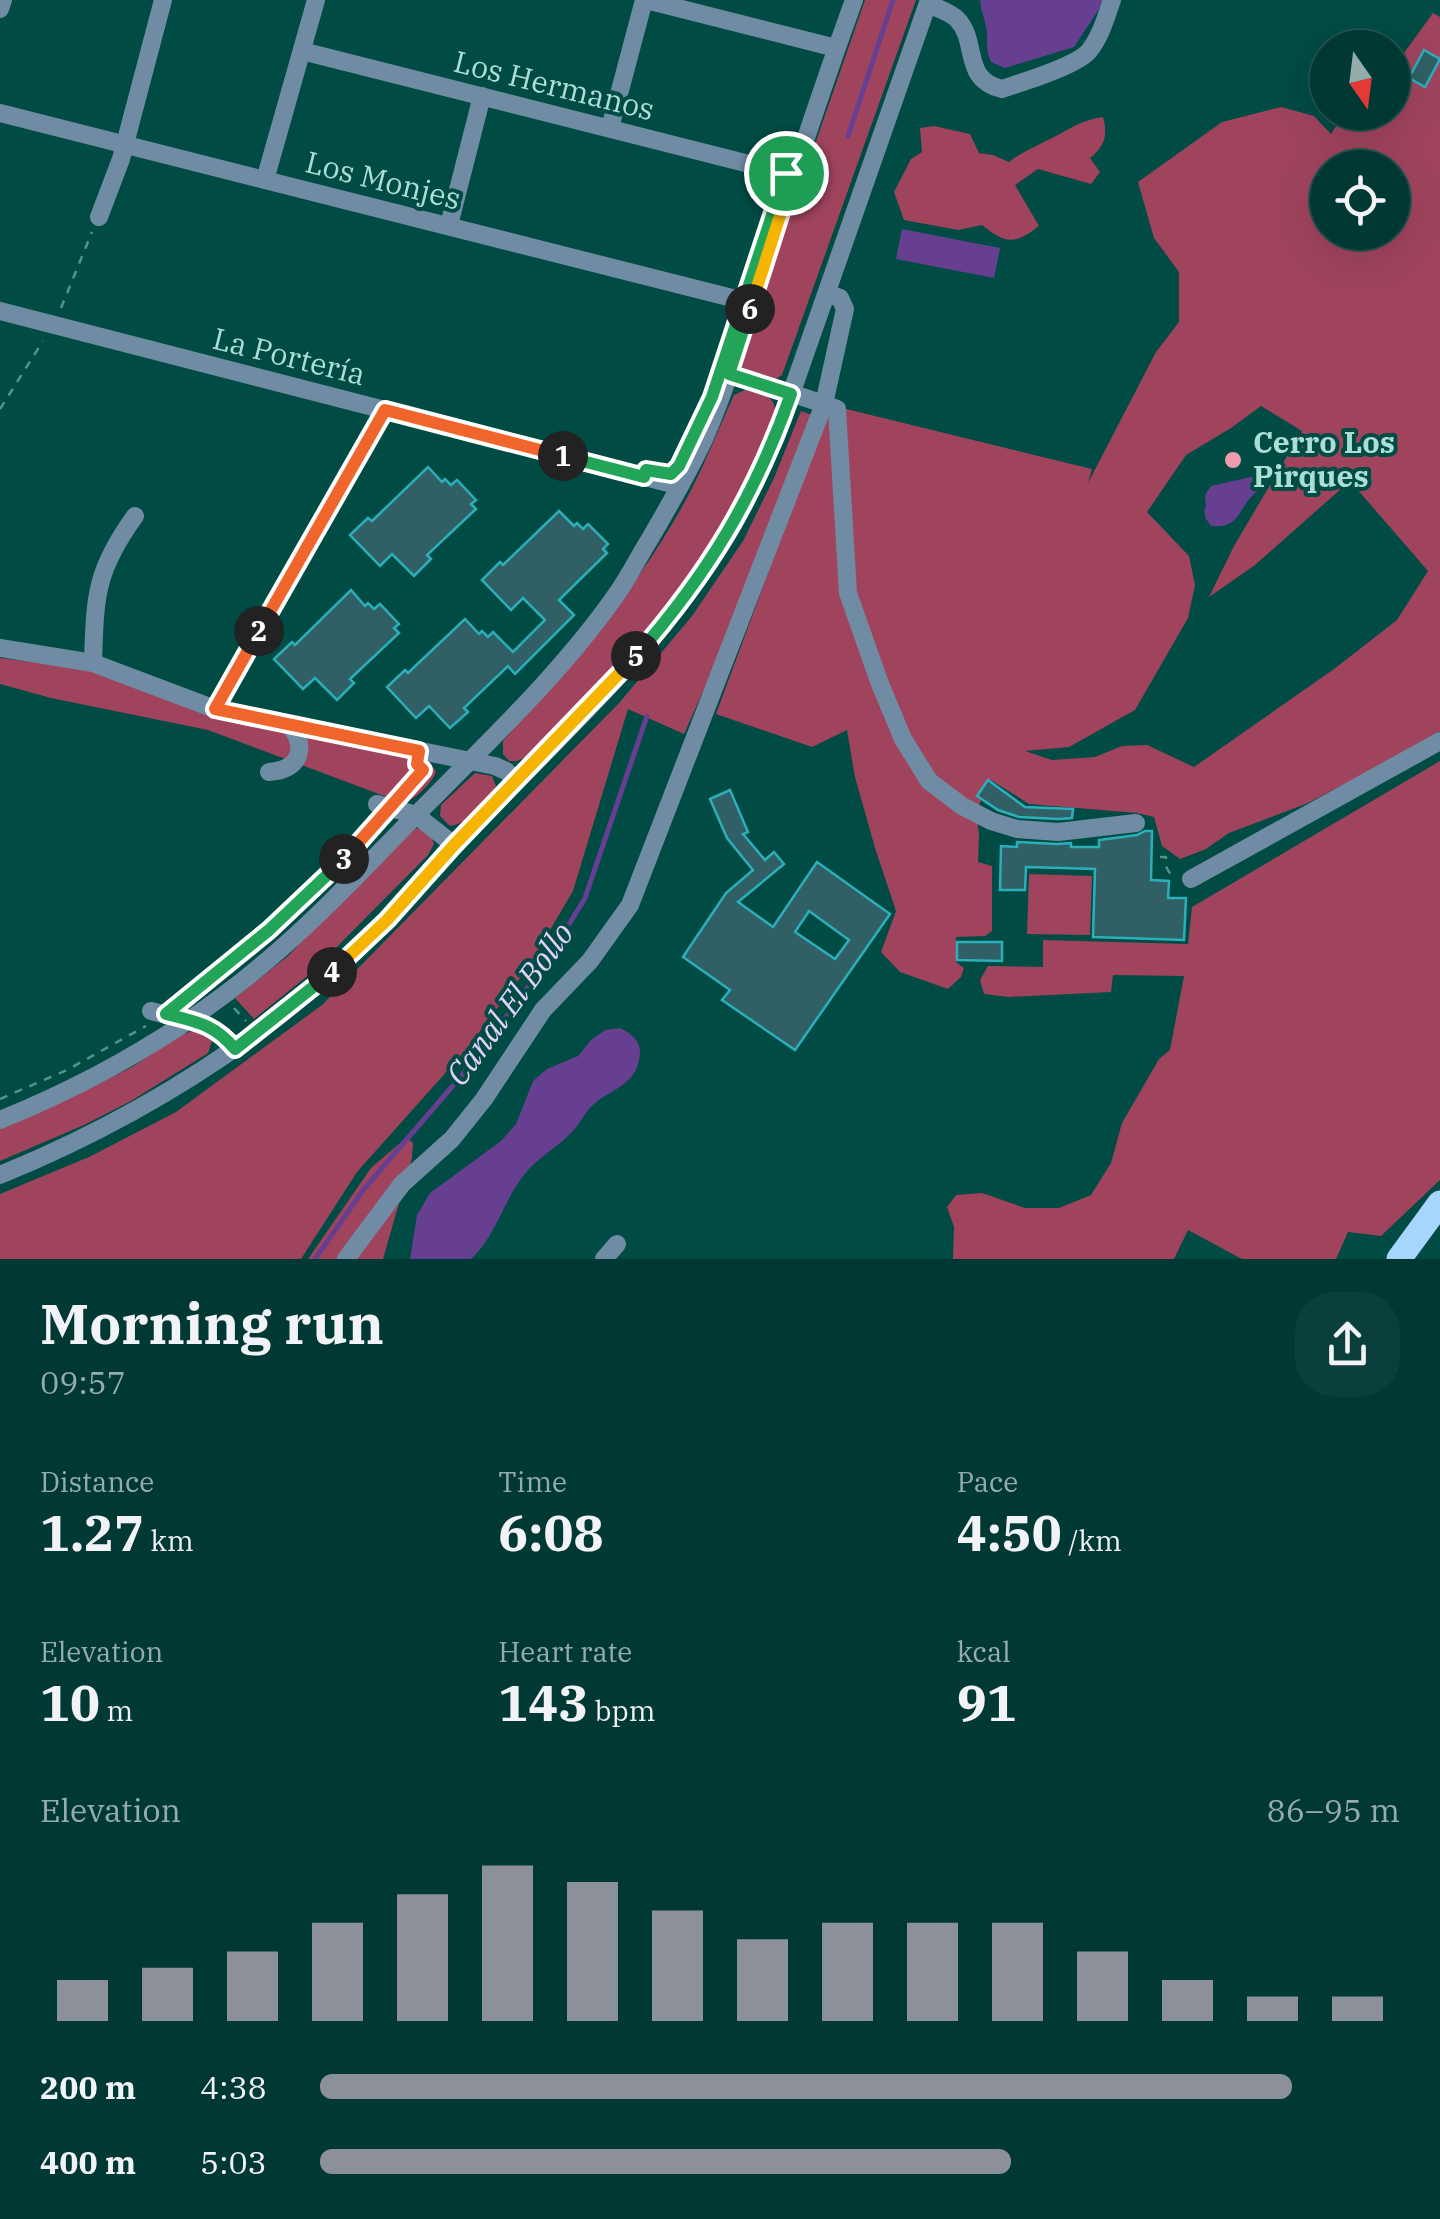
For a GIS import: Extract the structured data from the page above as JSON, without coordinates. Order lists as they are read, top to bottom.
{
  "streets": {
    "street": ["Los Hermanos", "Los Monjes", "La Portería"]
  },
  "water": ["Canal El Bollo"],
  "places": ["Cerro Los Pirques"],
  "north": "bottom",
  "page": {
    "pins": [
      "6",
      "1",
      "2",
      "5",
      "3",
      "4"
    ],
    "heading": ["Morning run", "09:57"],
    "stats": [
      ["Distance", "1.27 km"],
      ["Time", "6:08"],
      ["Pace", "4:50 /km"],
      ["Elevation", "10 m"],
      ["Heart rate", "143 bpm"],
      ["kcal", "91"]
    ],
    "chart": ["Elevation", "86–95 m"],
    "list": [
      {
        "name": "200 m",
        "note": "4:38"
      },
      {
        "name": "400 m",
        "note": "5:03"
      }
    ]
  }
}
